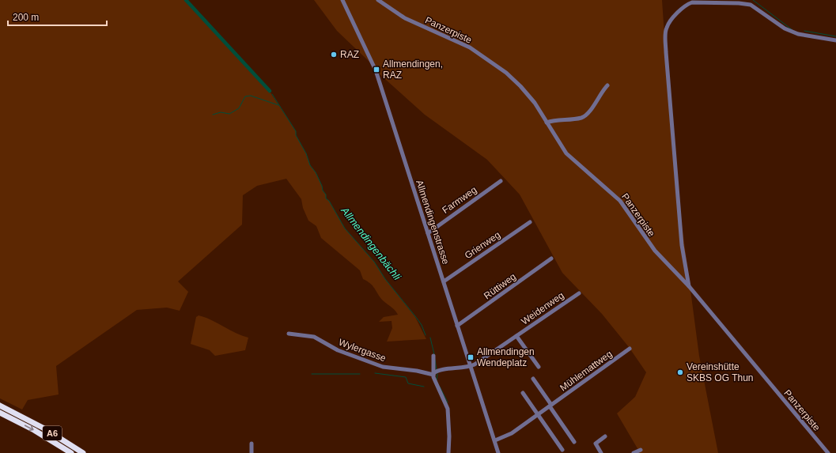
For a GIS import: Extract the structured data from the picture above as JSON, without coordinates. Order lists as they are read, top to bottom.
{
  "streets": {
    "highway": ["A6"],
    "street": [
      "Panzerpiste",
      "Farmweg",
      "Allmendingenstrasse",
      "Grienweg",
      "Rüttiweg",
      "Weidenweg",
      "Wylergasse",
      "Mühlemattweg"
    ]
  },
  "crossings": [
    ["Farmweg", "Allmendingenstrasse"],
    ["Allmendingenstrasse", "Grienweg"],
    ["Allmendingenstrasse", "Rüttiweg"],
    ["Allmendingenstrasse", "Weidenweg"],
    ["Allmendingenstrasse", "Wylergasse"],
    ["Allmendingenstrasse", "Mühlemattweg"],
    ["Weidenweg", "Wylergasse"]
  ],
  "water": ["Allmendingenbächli"],
  "places": {
    "other": ["RAZ", "Vereinshütte SKBS OG Thun"],
    "transit": ["Allmendingen, RAZ", "Allmendingen Wendeplatz"]
  },
  "scale_bar": "200 m"
}
